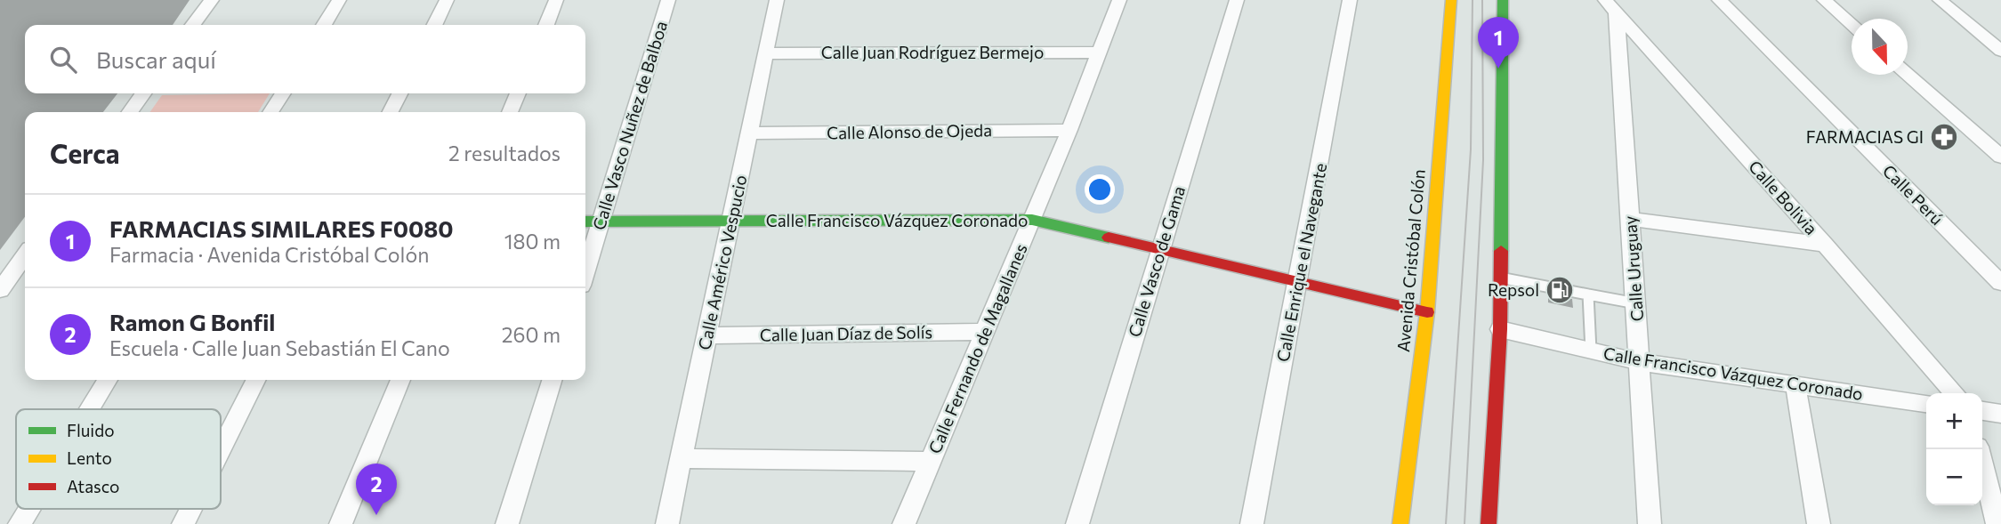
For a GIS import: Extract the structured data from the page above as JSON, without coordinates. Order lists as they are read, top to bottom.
{
  "streets": {
    "main road": ["Calle Francisco Vázquez Coronado", "Avenida Cristóbal Colón"],
    "street": [
      "Calle Juan Rodríguez Bermejo",
      "Calle Vasco Nuñez de Balboa",
      "Calle Alonso de Ojeda",
      "Calle Perú",
      "Calle Bolivia",
      "Calle Vasco de Gama",
      "Calle Américo Vespucio",
      "Calle Enrique el Navegante",
      "Calle Uruguay",
      "Calle Juan Díaz de Solís",
      "Calle Fernando de Magallanes"
    ]
  },
  "crossings": [
    ["Calle Juan Rodríguez Bermejo", "Calle Américo Vespucio"],
    ["Calle Juan Rodríguez Bermejo", "Calle Fernando de Magallanes"],
    ["Calle Vasco Nuñez de Balboa", "Calle Francisco Vázquez Coronado"],
    ["Calle Alonso de Ojeda", "Calle Américo Vespucio"],
    ["Calle Alonso de Ojeda", "Calle Fernando de Magallanes"],
    ["Calle Bolivia", "Calle Uruguay"],
    ["Calle Francisco Vázquez Coronado", "Avenida Cristóbal Colón"],
    ["Calle Francisco Vázquez Coronado", "Calle Vasco de Gama"],
    ["Calle Francisco Vázquez Coronado", "Calle Américo Vespucio"],
    ["Calle Francisco Vázquez Coronado", "Calle Enrique el Navegante"],
    ["Calle Francisco Vázquez Coronado", "Calle Uruguay"],
    ["Calle Francisco Vázquez Coronado", "Calle Fernando de Magallanes"],
    ["Calle Américo Vespucio", "Calle Juan Díaz de Solís"],
    ["Calle Juan Díaz de Solís", "Calle Fernando de Magallanes"]
  ],
  "places": {
    "pharmacy": ["FARMACIAS GI"],
    "fuel station": ["Repsol"]
  },
  "legend": ["Fluido", "Lento", "Atasco"],
  "north": "bottom",
  "page": {
    "pins": ["1", "2"],
    "search": "Buscar aquí",
    "heading": ["Cerca", "2 resultados"],
    "list": [
      {
        "mark": "1",
        "name": "FARMACIAS SIMILARES F0080",
        "note": "Farmacia · Avenida Cristóbal Colón",
        "value": "180 m"
      },
      {
        "mark": "2",
        "name": "Ramon G Bonfil",
        "note": "Escuela · Calle Juan Sebastián El Cano",
        "value": "260 m"
      }
    ],
    "map_buttons": ["+", "−"]
  }
}
